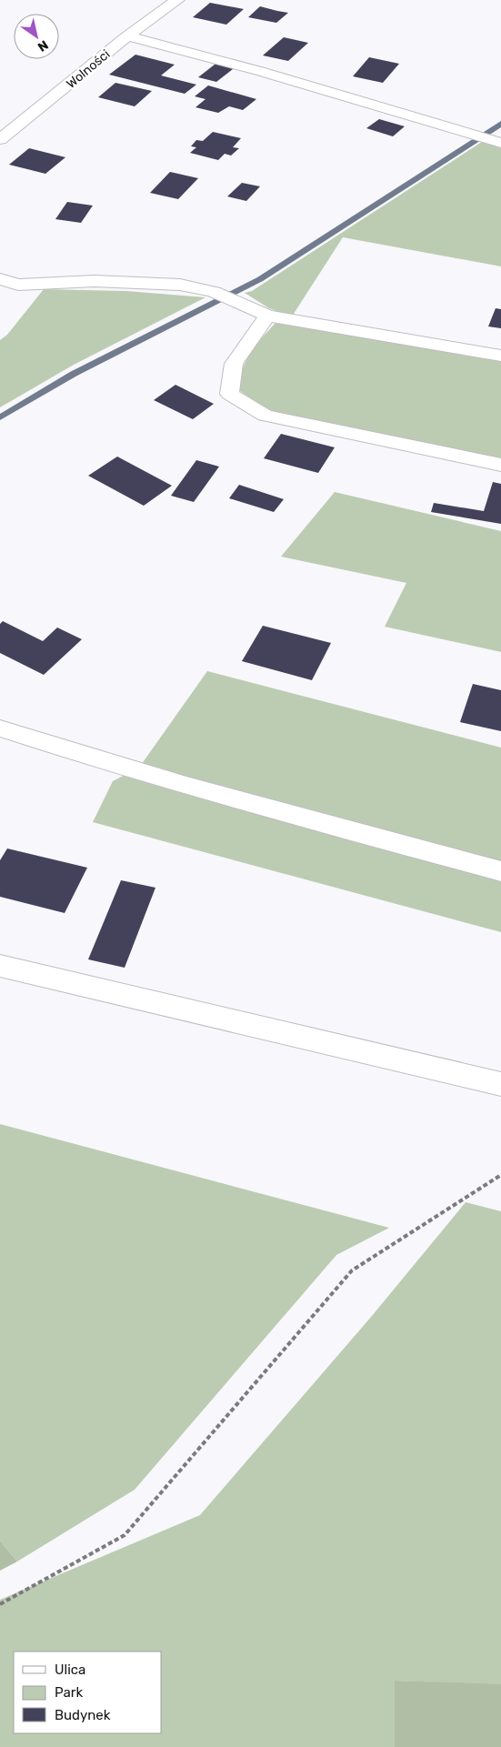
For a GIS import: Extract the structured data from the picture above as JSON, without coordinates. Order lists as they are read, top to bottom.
{
  "streets": {
    "street": ["Wolności"]
  },
  "legend": ["Ulica", "Park", "Budynek"],
  "north": "bottom right"
}
